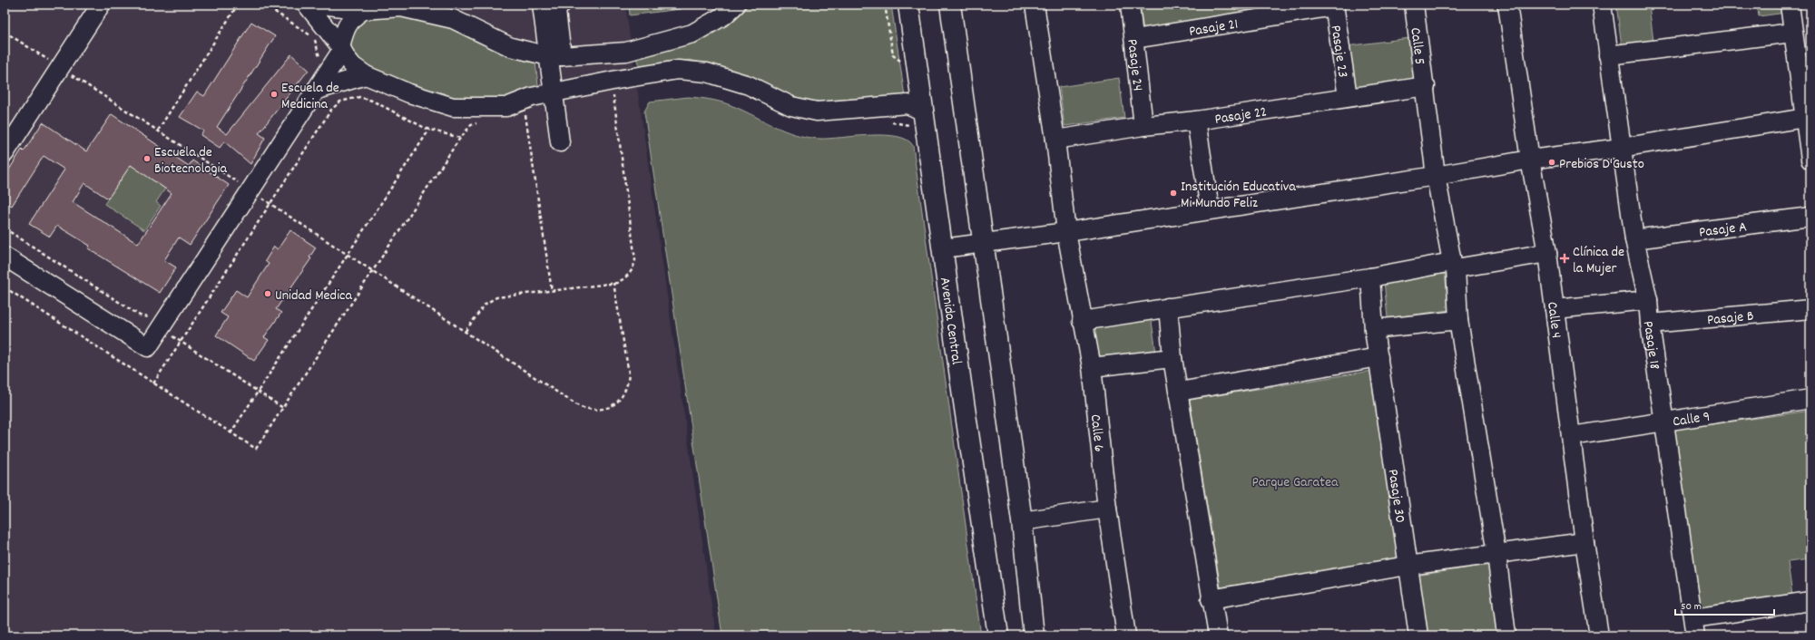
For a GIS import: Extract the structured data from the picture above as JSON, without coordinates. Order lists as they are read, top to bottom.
{
  "streets": {
    "main road": ["Avenida Central"],
    "street": [
      "Pasaje 21",
      "Calle 5",
      "Pasaje 23",
      "Pasaje 24",
      "Pasaje 22",
      "Pasaje A",
      "Pasaje B",
      "Calle 4",
      "Pasaje 18",
      "Calle 9",
      "Calle 6",
      "Pasaje 30"
    ]
  },
  "crossings": [
    ["Pasaje 21", "Pasaje 23"],
    ["Pasaje 21", "Pasaje 24"],
    ["Calle 5", "Pasaje 22"],
    ["Pasaje 23", "Pasaje 22"],
    ["Pasaje 24", "Pasaje 22"],
    ["Pasaje 22", "Calle 6"],
    ["Pasaje A", "Pasaje 18"],
    ["Pasaje B", "Pasaje 18"],
    ["Calle 4", "Calle 9"],
    ["Pasaje 18", "Calle 9"]
  ],
  "parks": ["Parque Garatea"],
  "places": {
    "other": [
      "Escuela de Medicina",
      "Escuela de Biotecnologia",
      "Prebios D'Gusto",
      "Institución Educativa Mi Mundo Feliz",
      "Unidad Medica"
    ],
    "health": ["Clínica de la Mujer"]
  },
  "scale_bar": "50 m"
}
